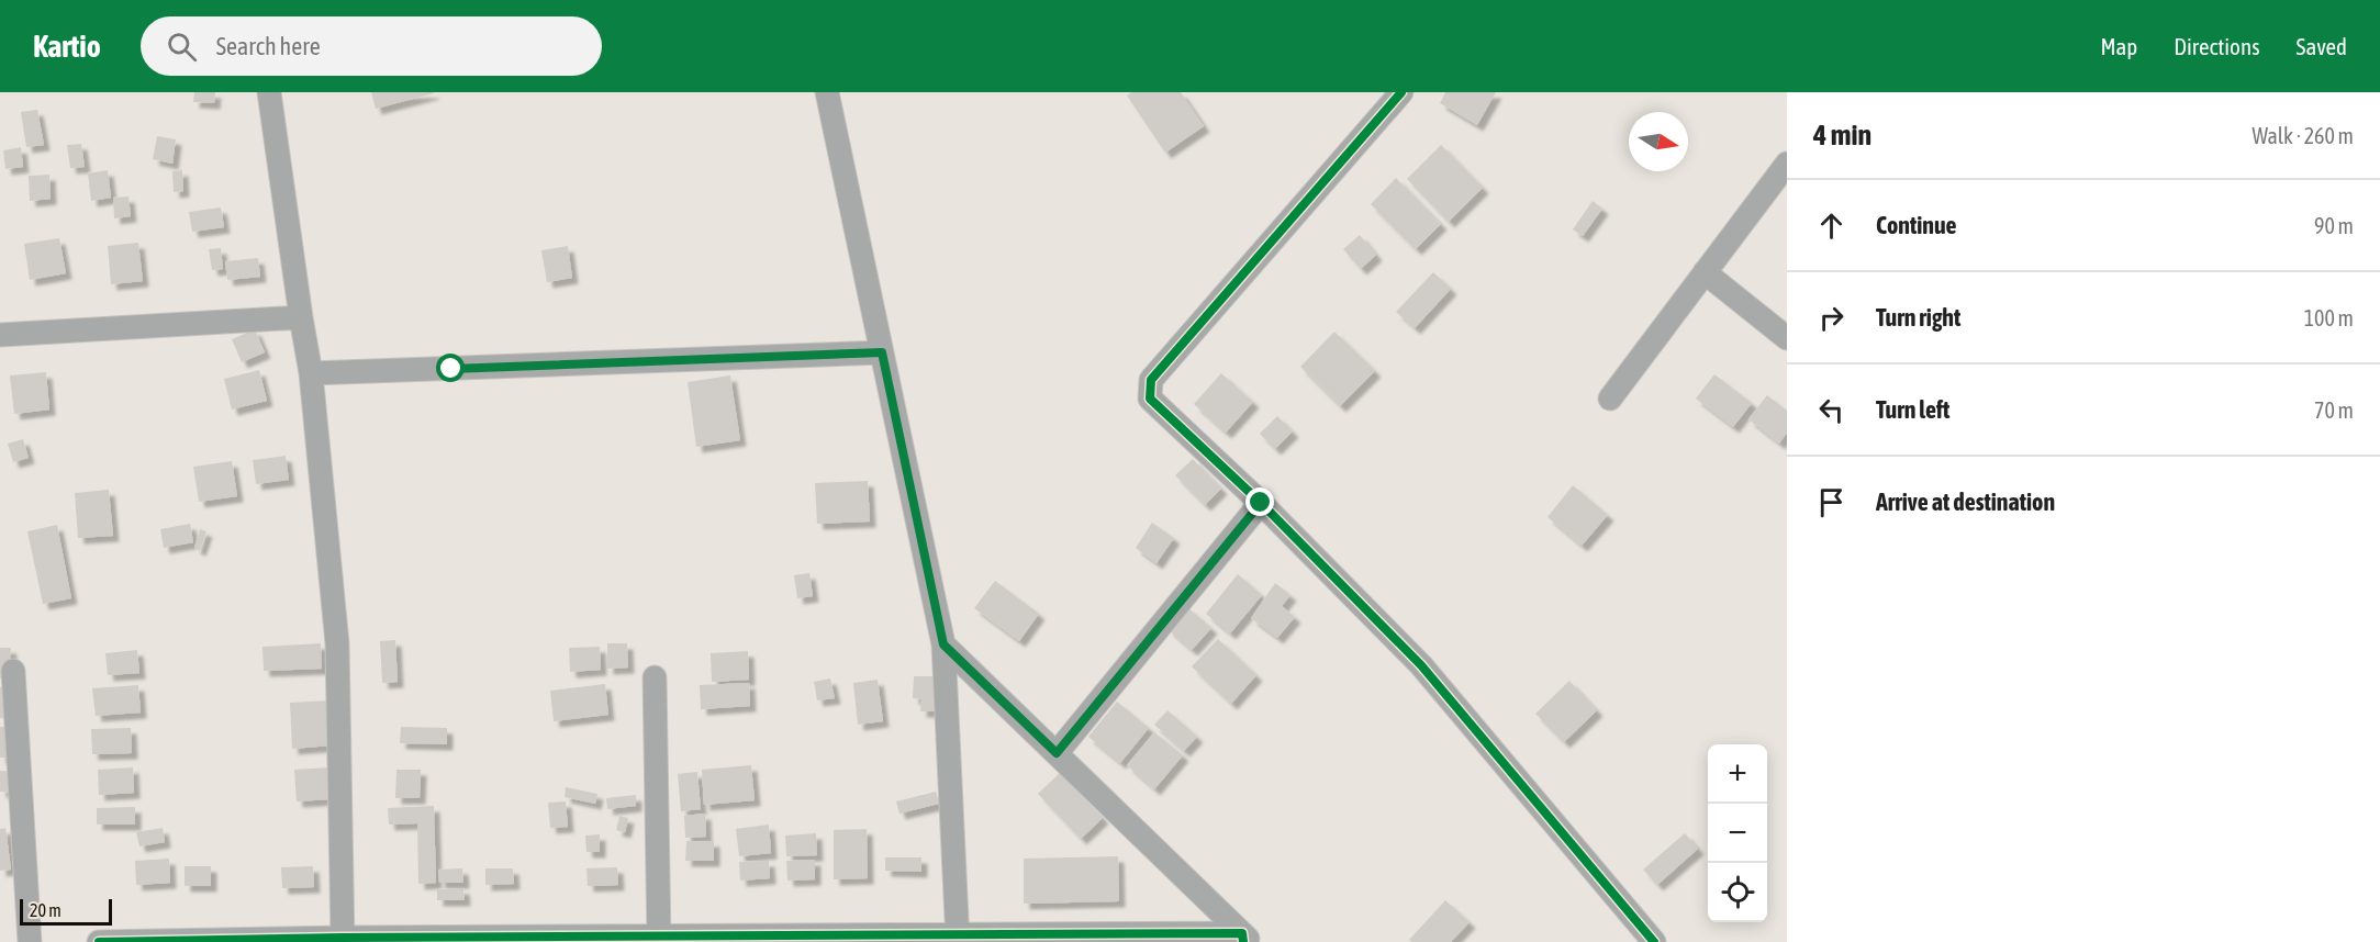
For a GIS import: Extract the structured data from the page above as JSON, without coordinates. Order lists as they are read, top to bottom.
{
  "scale_bar": "20 m",
  "north": "right",
  "page": {
    "header": "Kartio",
    "search": "Search here",
    "nav": ["Map", "Directions", "Saved"],
    "heading": ["4 min", "Walk · 260 m"],
    "list": [
      ["Continue", "90 m"],
      ["Turn right", "100 m"],
      ["Turn left", "70 m"],
      "Arrive at destination"
    ],
    "map_buttons": ["+", "−"],
    "scale": "20 m"
  }
}
